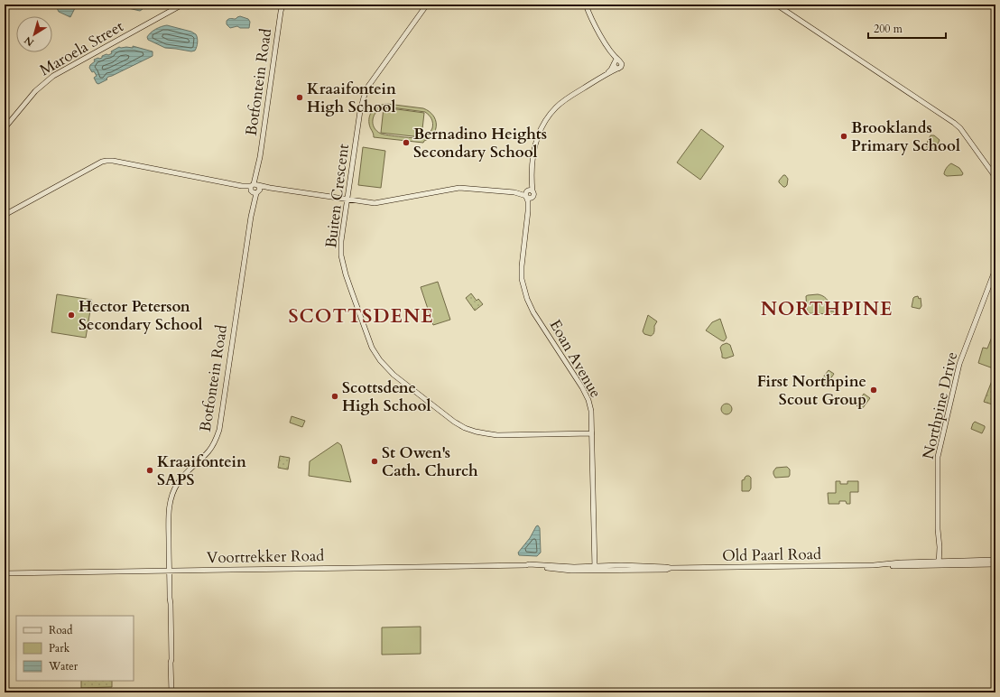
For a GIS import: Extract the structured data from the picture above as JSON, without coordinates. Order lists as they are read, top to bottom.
{
  "streets": {
    "street": [
      "Maroela Street",
      "Botfontein Road",
      "Buiten Crescent",
      "Eoan Avenue",
      "Northpine Drive",
      "Old Paarl Road",
      "Voortrekker Road"
    ]
  },
  "crossings": [
    ["Botfontein Road", "Voortrekker Road"],
    ["Buiten Crescent", "Eoan Avenue"],
    ["Eoan Avenue", "Old Paarl Road"],
    ["Eoan Avenue", "Voortrekker Road"],
    ["Northpine Drive", "Old Paarl Road"],
    ["Old Paarl Road", "Voortrekker Road"]
  ],
  "districts": ["NORTHPINE", "SCOTTSDENE"],
  "places": [
    "Kraaifontein High School",
    "Brooklands Primary School",
    "Bernadino Heights Secondary School",
    "Hector Peterson Secondary School",
    "First Northpine Scout Group",
    "Scottsdene High School",
    "St Owen's Cath. Church",
    "Kraaifontein SAPS"
  ],
  "legend": ["Road", "Park", "Water"],
  "scale_bar": "200 m",
  "north": "bottom left"
}
